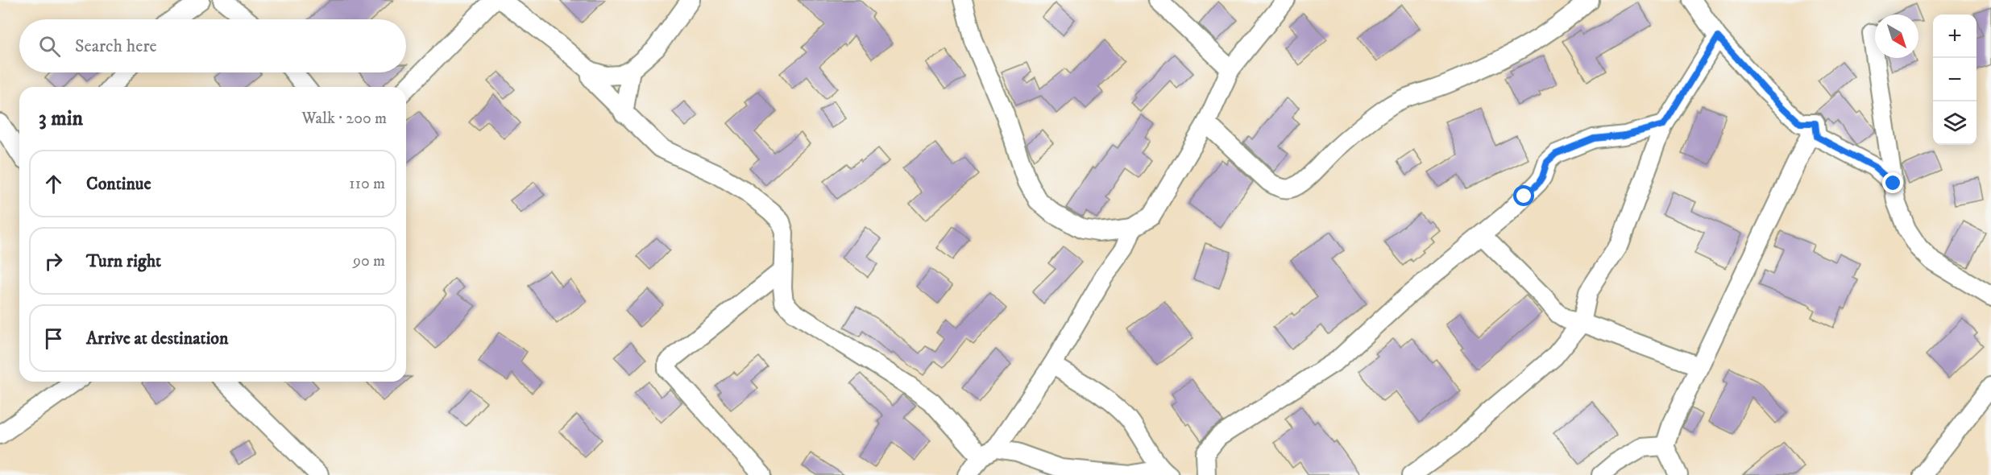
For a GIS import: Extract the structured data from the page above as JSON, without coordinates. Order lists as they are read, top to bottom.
{
  "north": "bottom right",
  "page": {
    "map_buttons": ["+", "−"],
    "search": "Search here",
    "heading": ["3 min", "Walk · 200 m"],
    "list": [
      ["Continue", "110 m"],
      ["Turn right", "90 m"],
      "Arrive at destination"
    ]
  }
}
